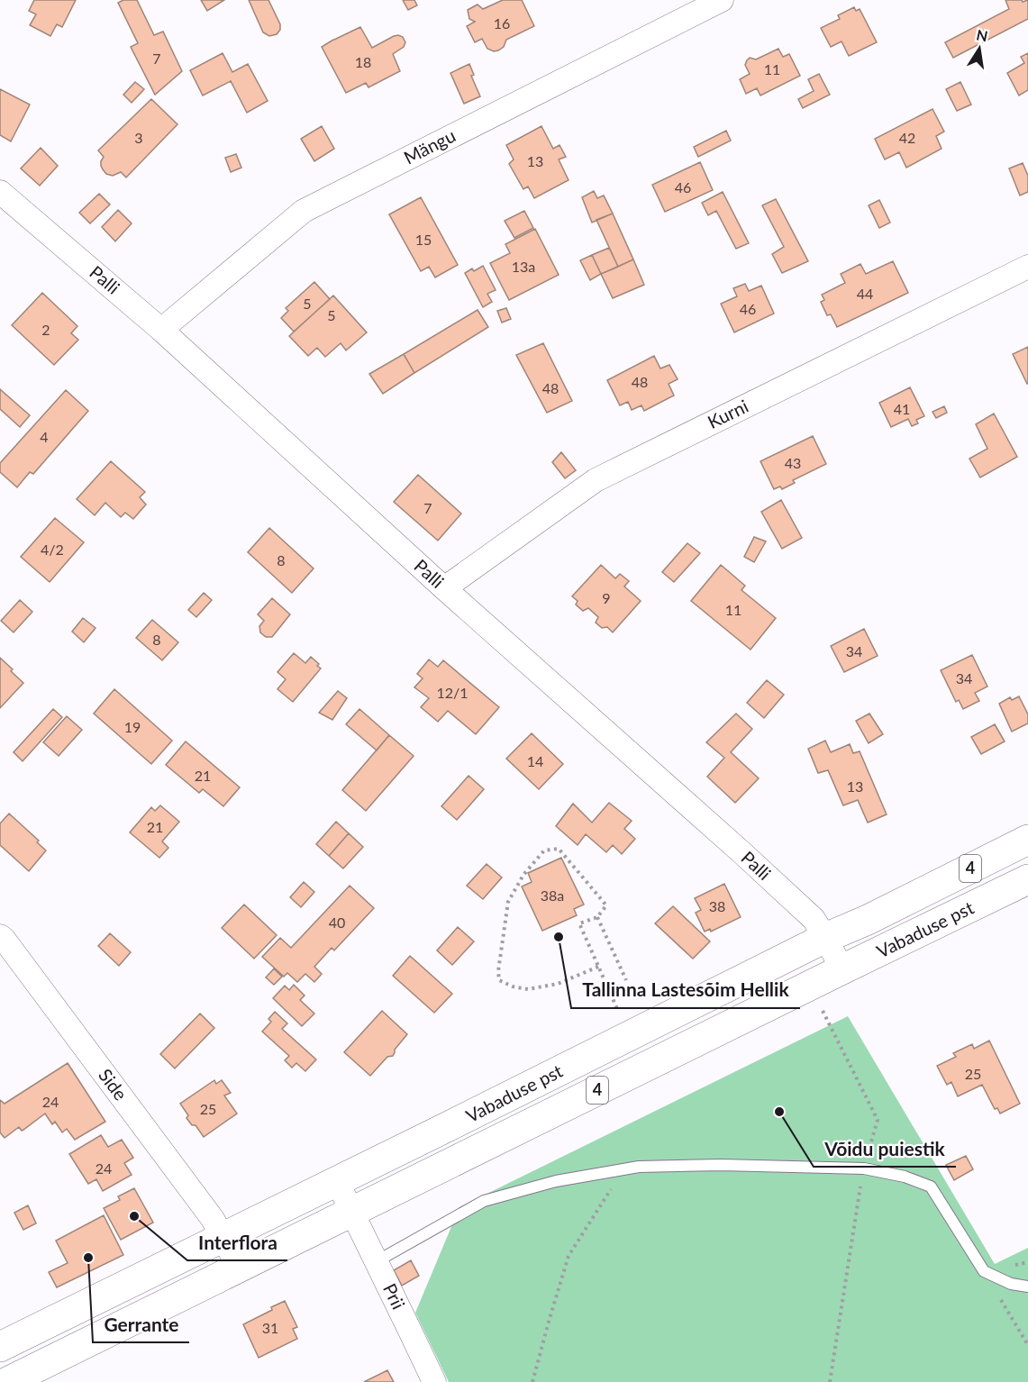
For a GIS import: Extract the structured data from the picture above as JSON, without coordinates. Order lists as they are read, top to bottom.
{
  "streets": {
    "highway": ["4", "Vabaduse pst"],
    "street": [
      "Mängu",
      "Palli",
      "Kurni",
      "Side",
      "Prii"
    ]
  },
  "crossings": [
    ["Mängu", "Palli"],
    ["Palli", "Kurni"],
    ["Palli", "Vabaduse pst"],
    ["Vabaduse pst", "Side"],
    ["Vabaduse pst", "Prii"]
  ],
  "places": [
    "Tallinna Lastesõim Hellik",
    "Võidu puiestik",
    "Interflora",
    "Gerrante"
  ],
  "house_numbers": [
    "16",
    "7",
    "18",
    "11",
    "3",
    "42",
    "13",
    "46",
    "15",
    "13a",
    "44",
    "5",
    "46",
    "5",
    "2",
    "48",
    "48",
    "41",
    "4",
    "43",
    "7",
    "4/2",
    "8",
    "9",
    "11",
    "8",
    "34",
    "34",
    "12/1",
    "19",
    "14",
    "21",
    "13",
    "21",
    "38a",
    "38",
    "40",
    "25",
    "24",
    "25",
    "24",
    "31"
  ],
  "north": "top"
}
